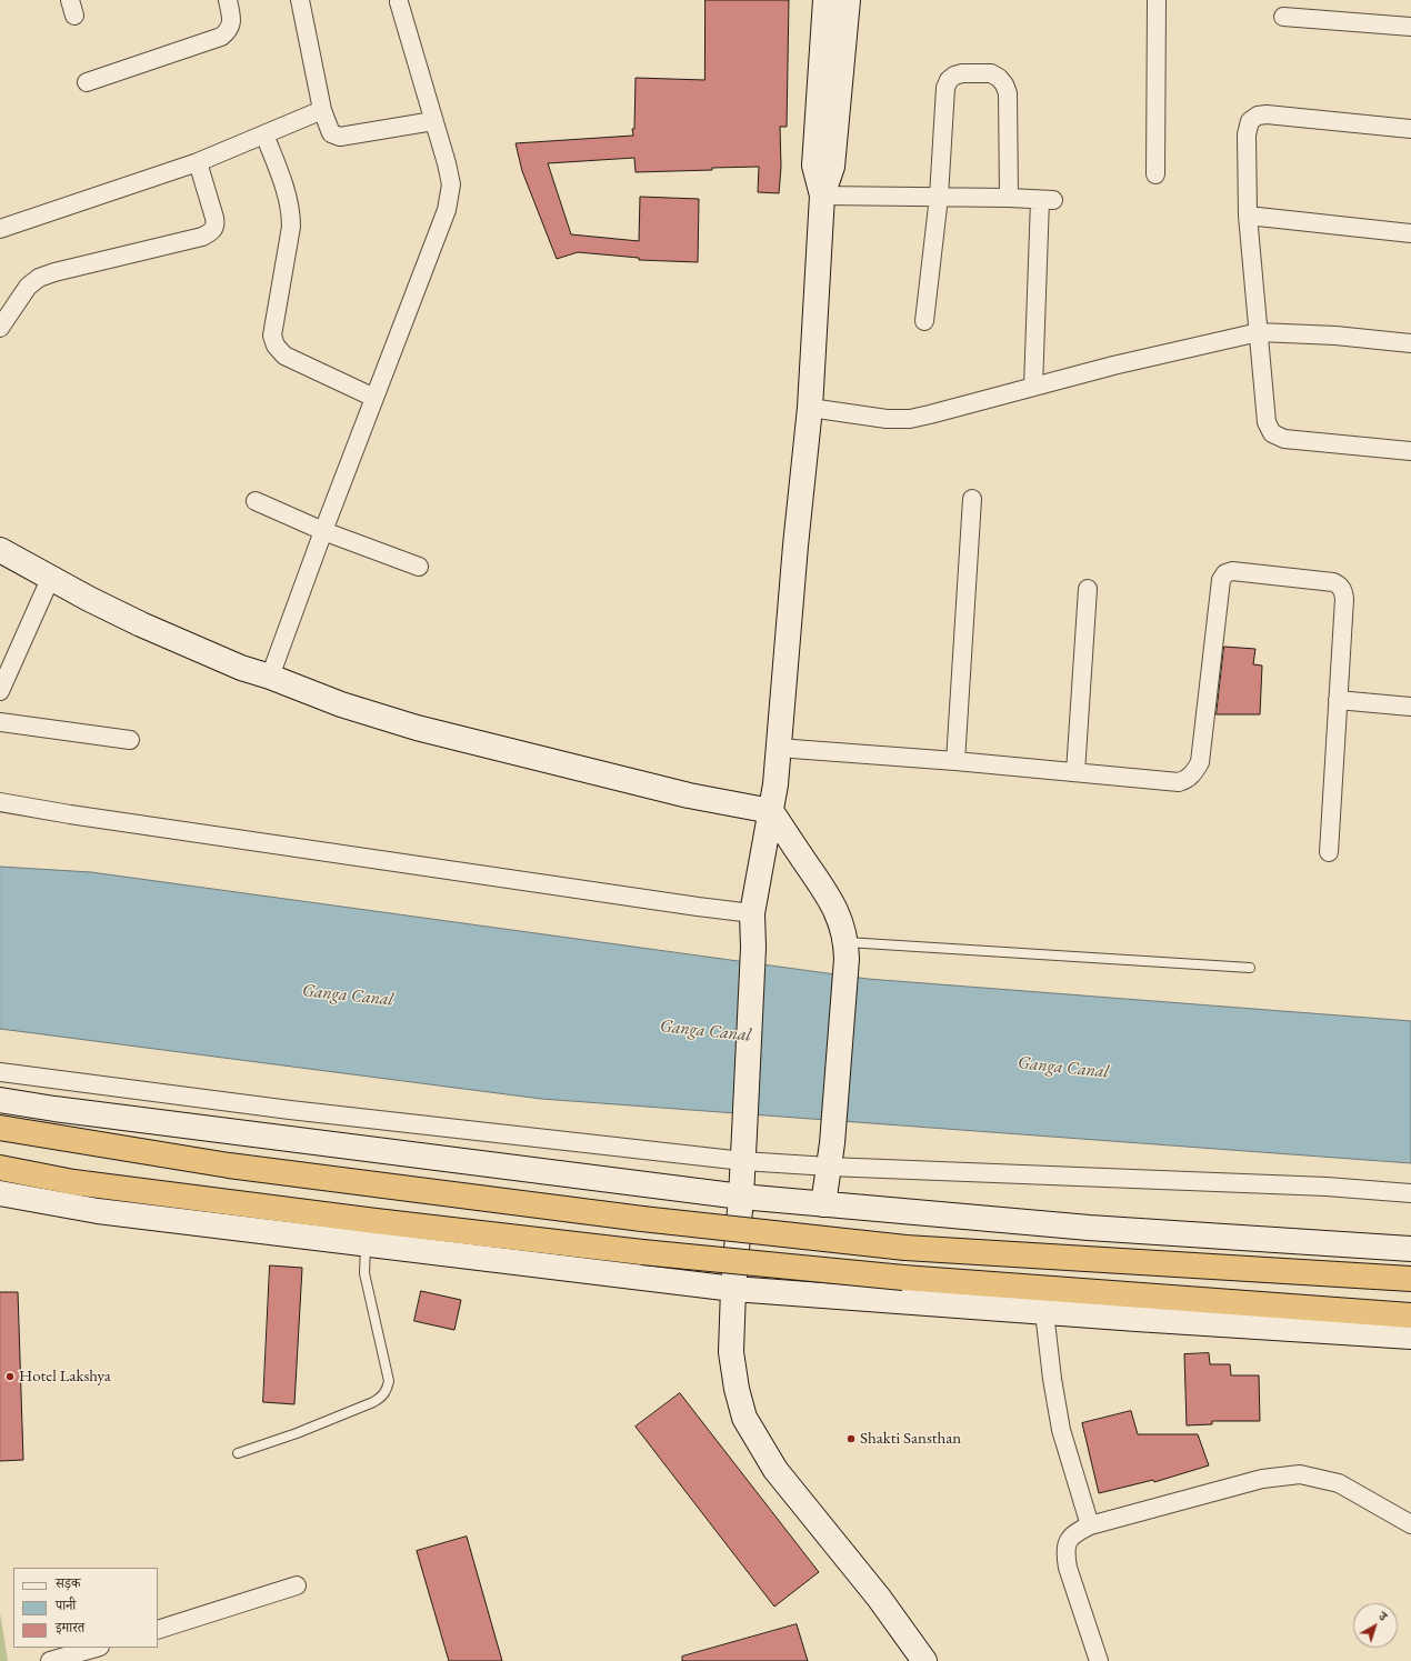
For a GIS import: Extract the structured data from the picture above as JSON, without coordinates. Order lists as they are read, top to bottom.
{
  "water": ["Ganga Canal"],
  "places": ["Hotel Lakshya", "Shakti Sansthan"],
  "legend": ["सड़क", "पानी", "इमारत"],
  "north": "top right"
}
